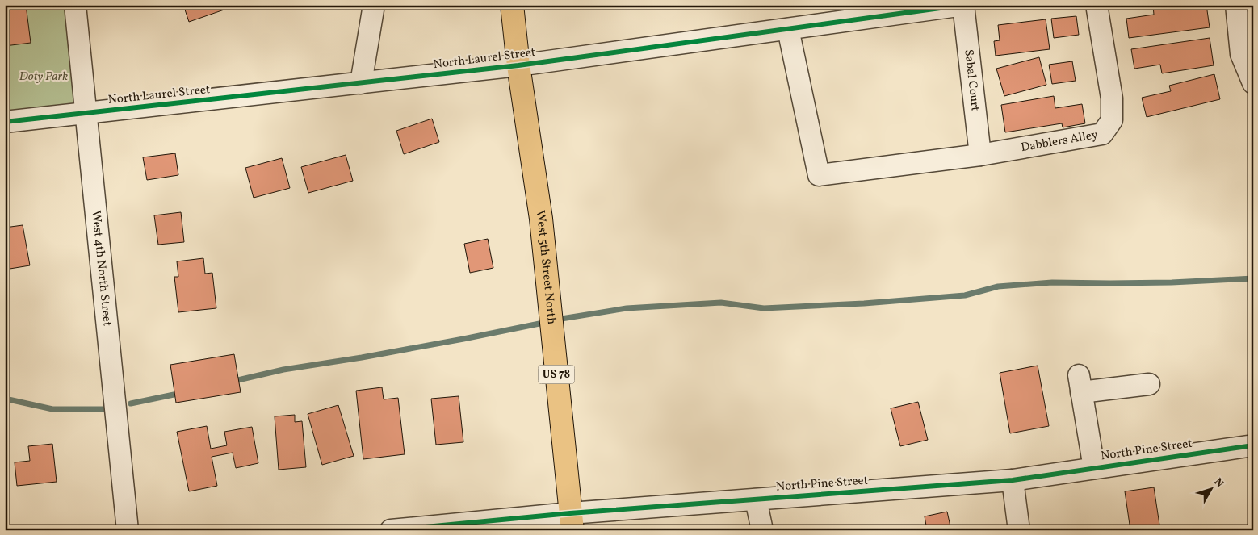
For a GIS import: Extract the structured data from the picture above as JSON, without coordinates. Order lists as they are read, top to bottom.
{
  "streets": {
    "main road": ["West 5th Street North", "US 78"],
    "street": [
      "North Laurel Street",
      "Sabal Court",
      "Dabblers Alley",
      "West 4th North Street",
      "North Pine Street"
    ]
  },
  "crossings": [
    ["North Laurel Street", "Sabal Court"],
    ["North Laurel Street", "Dabblers Alley"],
    ["North Laurel Street", "West 4th North Street"],
    ["North Laurel Street", "West 5th Street North"],
    ["Sabal Court", "Dabblers Alley"],
    ["West 5th Street North", "North Pine Street"]
  ],
  "parks": ["Doty Park"],
  "north": "top right"
}
